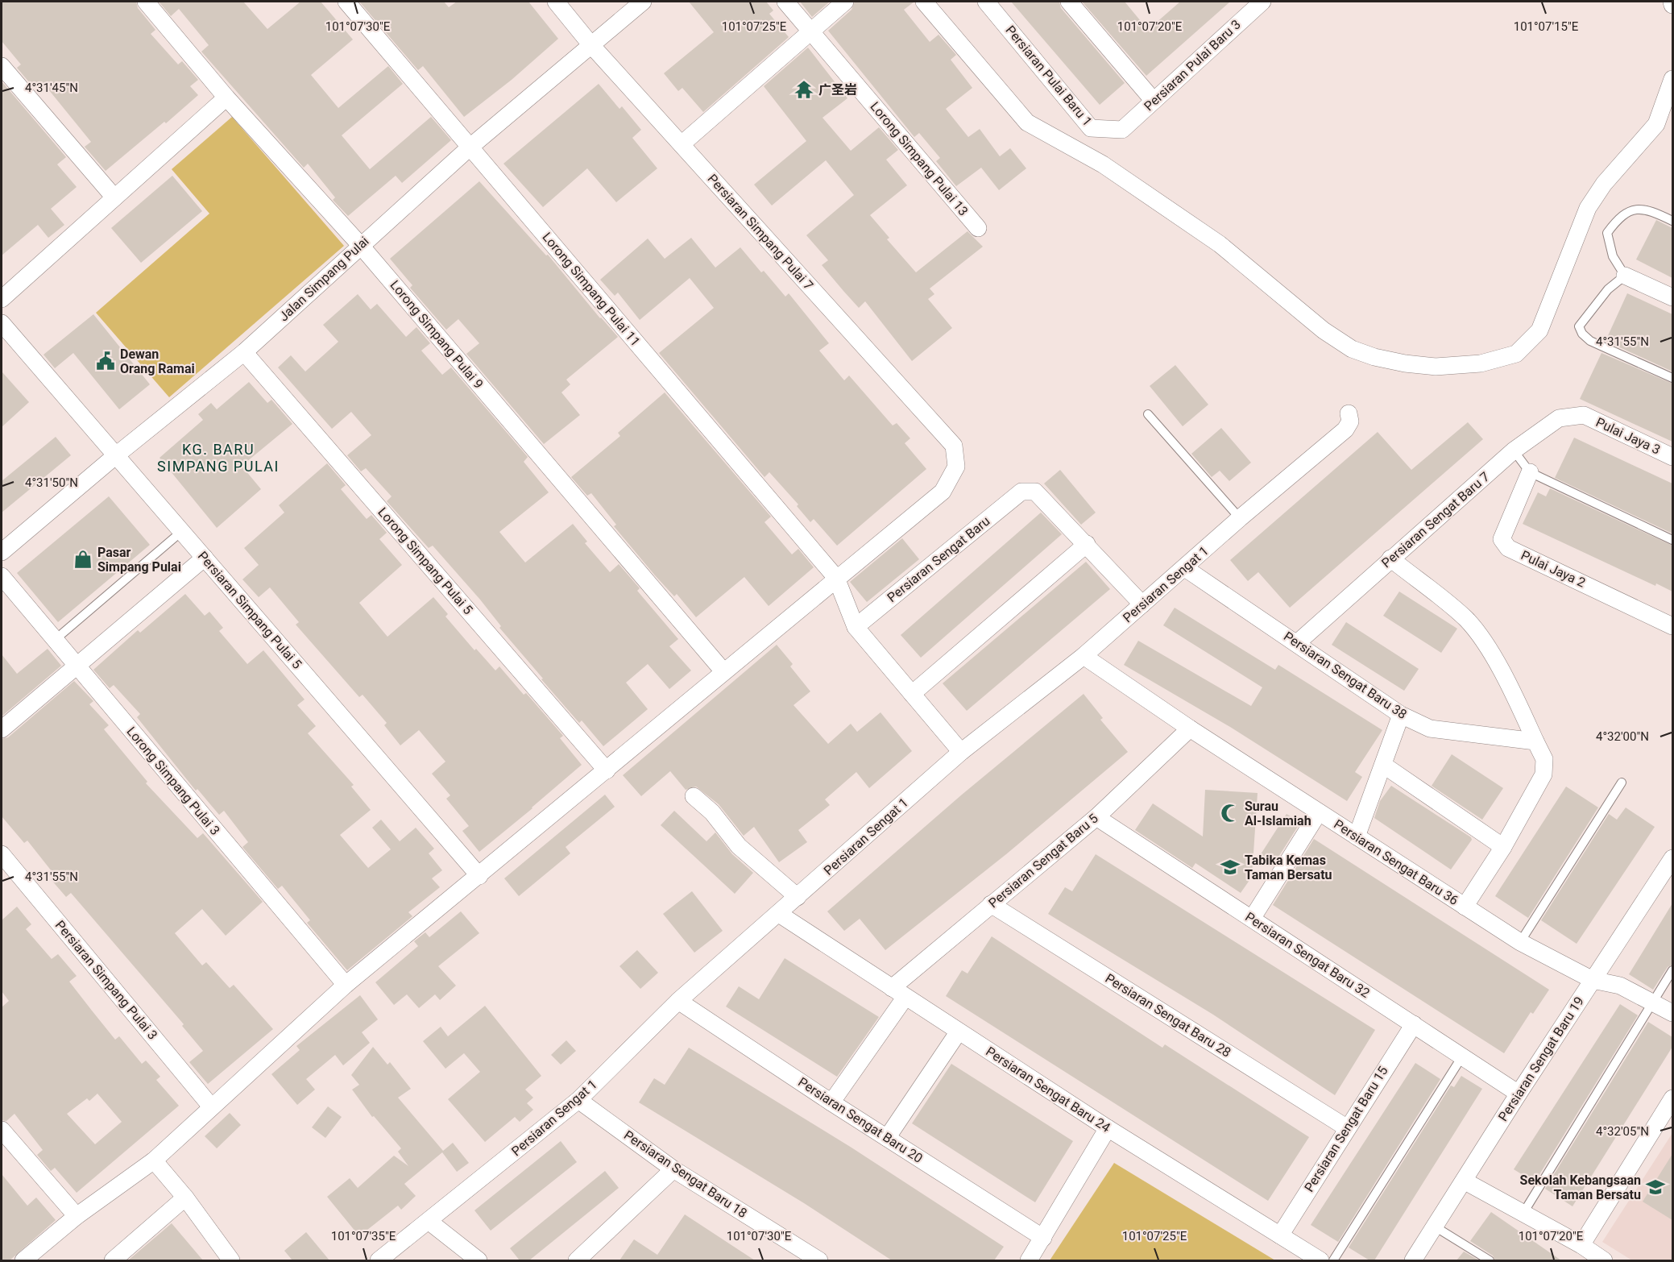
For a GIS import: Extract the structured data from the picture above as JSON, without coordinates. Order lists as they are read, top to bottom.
{
  "streets": {
    "street": [
      "Persiaran Pulai Baru 3",
      "Persiaran Pulai Baru 1",
      "Lorong Simpang Pulai 13",
      "Persiaran Simpang Pulai 7",
      "Jalan Simpang Pulai",
      "Lorong Simpang Pulai 11",
      "Lorong Simpang Pulai 9",
      "Pulai Jaya 3",
      "Persiaran Sengat Baru 7",
      "Persiaran Sengat Baru",
      "Lorong Simpang Pulai 5",
      "Pulai Jaya 2",
      "Persiaran Sengat 1",
      "Persiaran Simpang Pulai 5",
      "Persiaran Sengat Baru 38",
      "Lorong Simpang Pulai 3",
      "Persiaran Sengat Baru 5",
      "Persiaran Sengat Baru 36",
      "Persiaran Sengat Baru 32",
      "Persiaran Simpang Pulai 3",
      "Persiaran Sengat Baru 28",
      "Persiaran Sengat Baru 19",
      "Persiaran Sengat Baru 24",
      "Persiaran Sengat Baru 20",
      "Persiaran Sengat Baru 15",
      "Persiaran Sengat Baru 18"
    ]
  },
  "crossings": [
    ["Persiaran Pulai Baru 3", "Persiaran Pulai Baru 1"],
    ["Persiaran Simpang Pulai 7", "Jalan Simpang Pulai"],
    ["Persiaran Simpang Pulai 7", "Lorong Simpang Pulai 11"],
    ["Jalan Simpang Pulai", "Lorong Simpang Pulai 11"],
    ["Jalan Simpang Pulai", "Lorong Simpang Pulai 9"],
    ["Jalan Simpang Pulai", "Lorong Simpang Pulai 5"],
    ["Jalan Simpang Pulai", "Persiaran Simpang Pulai 5"],
    ["Lorong Simpang Pulai 11", "Persiaran Sengat Baru"],
    ["Lorong Simpang Pulai 11", "Persiaran Sengat 1"],
    ["Pulai Jaya 3", "Persiaran Sengat Baru 7"],
    ["Persiaran Sengat Baru 7", "Persiaran Sengat Baru 38"],
    ["Persiaran Sengat 1", "Persiaran Sengat Baru 38"],
    ["Persiaran Sengat 1", "Persiaran Sengat Baru 36"],
    ["Persiaran Sengat 1", "Persiaran Sengat Baru 24"],
    ["Persiaran Sengat 1", "Persiaran Sengat Baru 20"],
    ["Persiaran Sengat 1", "Persiaran Sengat Baru 18"],
    ["Persiaran Sengat Baru 5", "Persiaran Sengat Baru 36"],
    ["Persiaran Sengat Baru 5", "Persiaran Sengat Baru 32"],
    ["Persiaran Sengat Baru 5", "Persiaran Sengat Baru 28"],
    ["Persiaran Sengat Baru 5", "Persiaran Sengat Baru 24"],
    ["Persiaran Sengat Baru 5", "Persiaran Sengat Baru 20"],
    ["Persiaran Sengat Baru 36", "Persiaran Sengat Baru 19"],
    ["Persiaran Sengat Baru 32", "Persiaran Sengat Baru 19"],
    ["Persiaran Sengat Baru 32", "Persiaran Sengat Baru 15"],
    ["Persiaran Sengat Baru 28", "Persiaran Sengat Baru 15"],
    ["Persiaran Sengat Baru 24", "Persiaran Sengat Baru 15"]
  ],
  "districts": ["KG. BARU SIMPANG PULAI"],
  "places": {
    "temple": ["广圣岩"],
    "public building": ["Dewan Orang Ramai"],
    "shop": ["Pasar Simpang Pulai"],
    "mosque": ["Surau Al-Islamiah"],
    "school or university": ["Tabika Kemas Taman Bersatu", "Sekolah Kebangsaan Taman Bersatu"]
  },
  "coordinates": [
    "101°07'30\"E",
    "101°07'25\"E",
    "101°07'20\"E",
    "101°07'15\"E",
    "4°31'45\"N",
    "4°31'55\"N",
    "4°31'50\"N",
    "4°32'00\"N",
    "4°32'05\"N",
    "101°07'35\"E"
  ]
}
